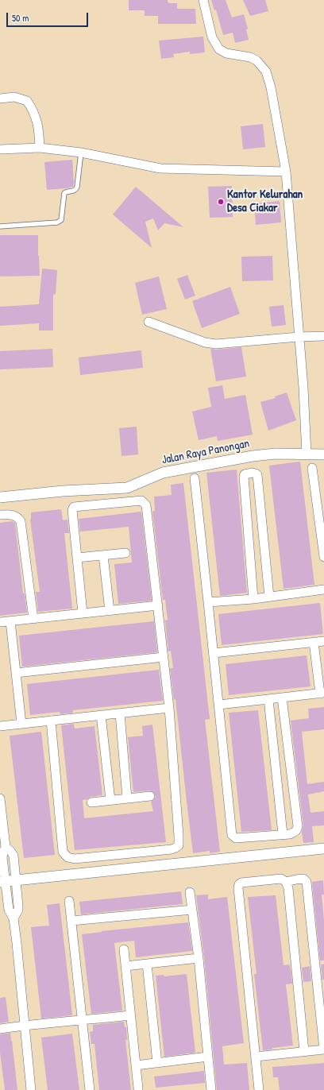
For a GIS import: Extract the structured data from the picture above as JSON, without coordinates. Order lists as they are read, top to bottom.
{
  "streets": {
    "street": ["Jalan Raya Panongan"]
  },
  "places": ["Kantor Kelurahan Desa Ciakar"],
  "scale_bar": "50 m"
}
